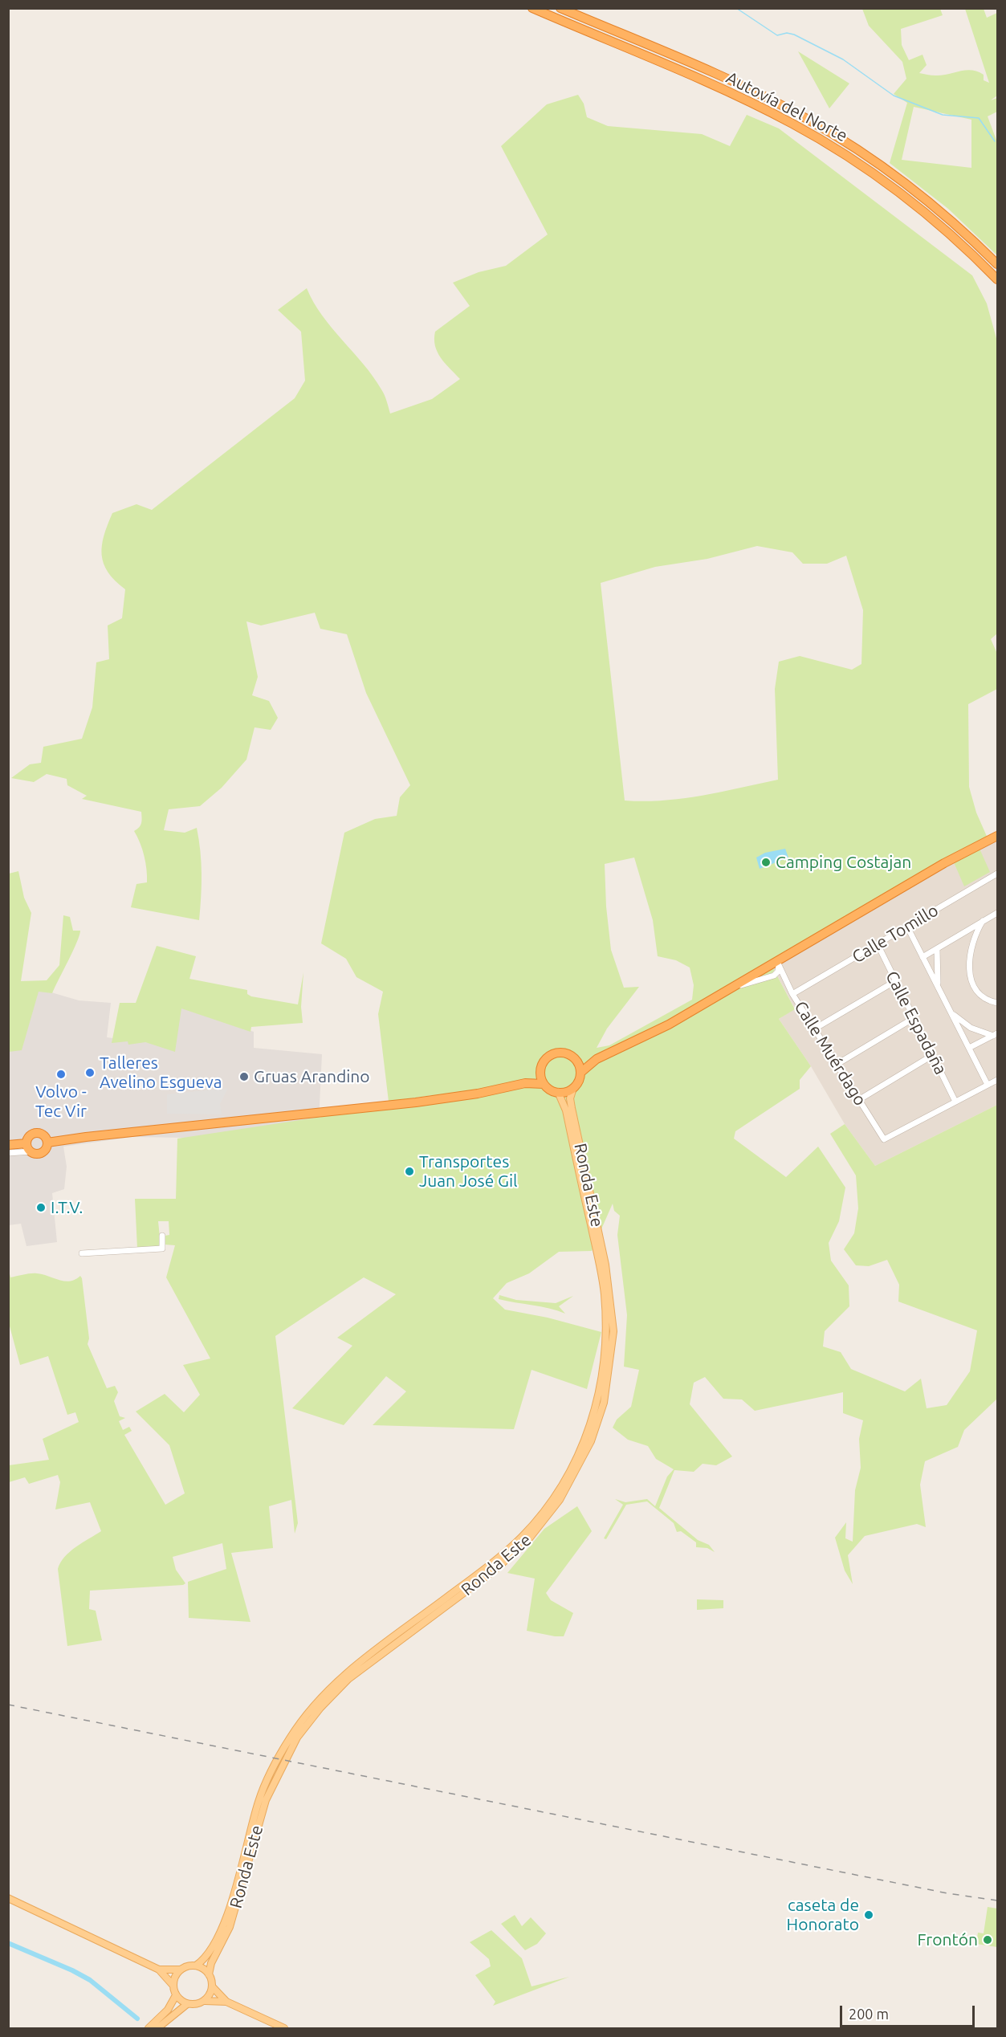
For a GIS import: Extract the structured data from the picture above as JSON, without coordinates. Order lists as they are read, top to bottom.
{
  "streets": {
    "highway": ["Autovía del Norte"],
    "main road": ["Ronda Este"],
    "street": ["Calle Tomillo", "Calle Espadaña", "Calle Muérdago"]
  },
  "crossings": [
    ["Calle Tomillo", "Calle Espadaña"],
    ["Calle Tomillo", "Calle Muérdago"],
    ["Calle Espadaña", "Calle Muérdago"]
  ],
  "places": [
    "Camping Costajan",
    "Talleres Avelino Esgueva",
    "Volvo - Tec Vir",
    "Gruas Arandino",
    "Transportes Juan José Gil",
    "I.T.V.",
    "caseta de Honorato",
    "Frontón"
  ],
  "scale_bar": "200 m"
}
